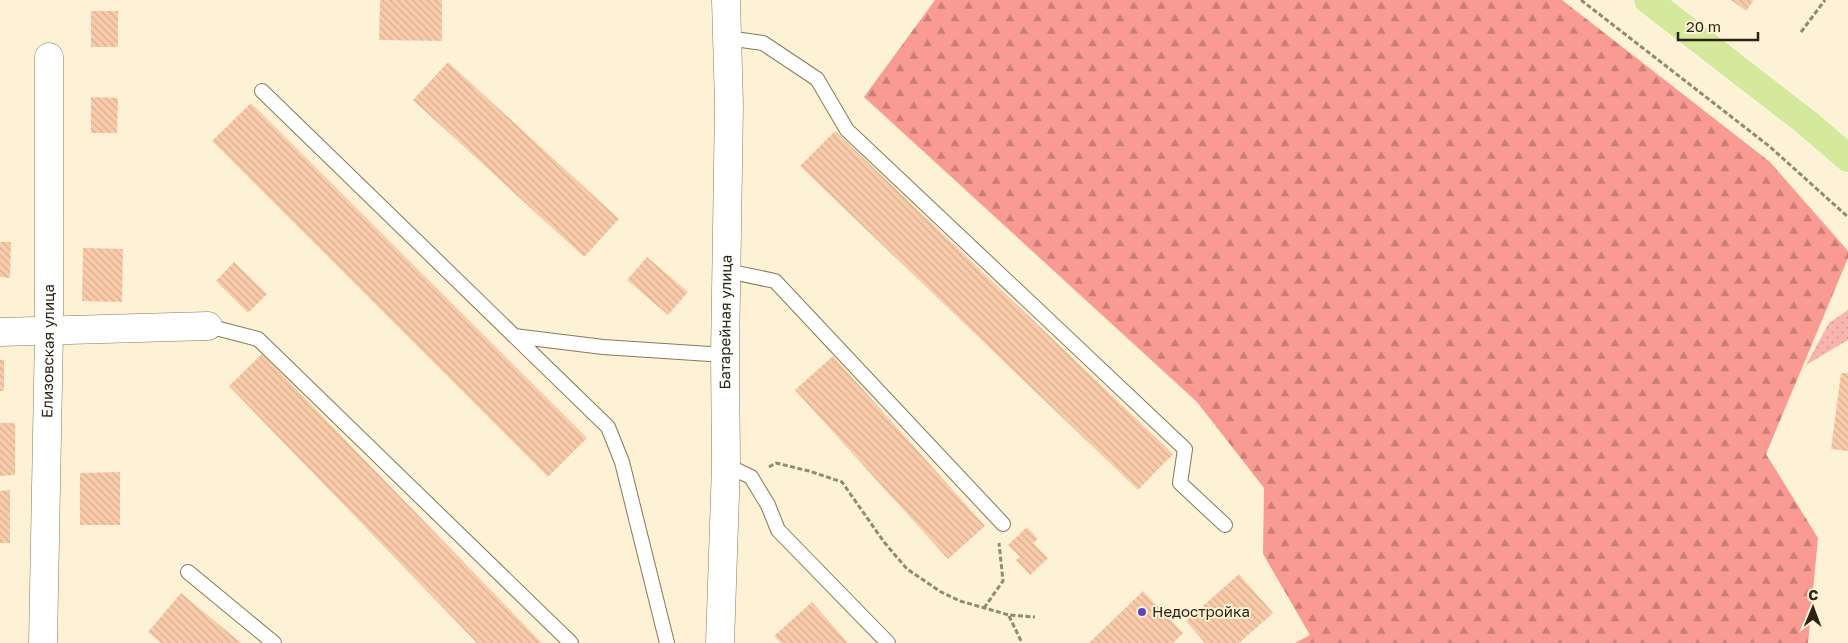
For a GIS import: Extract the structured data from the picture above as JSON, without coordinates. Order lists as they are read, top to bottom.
{
  "streets": {
    "street": ["Батарейная улица", "Елизовская улица"]
  },
  "places": ["Недостройка"],
  "scale_bar": "20 m",
  "north": "top"
}
